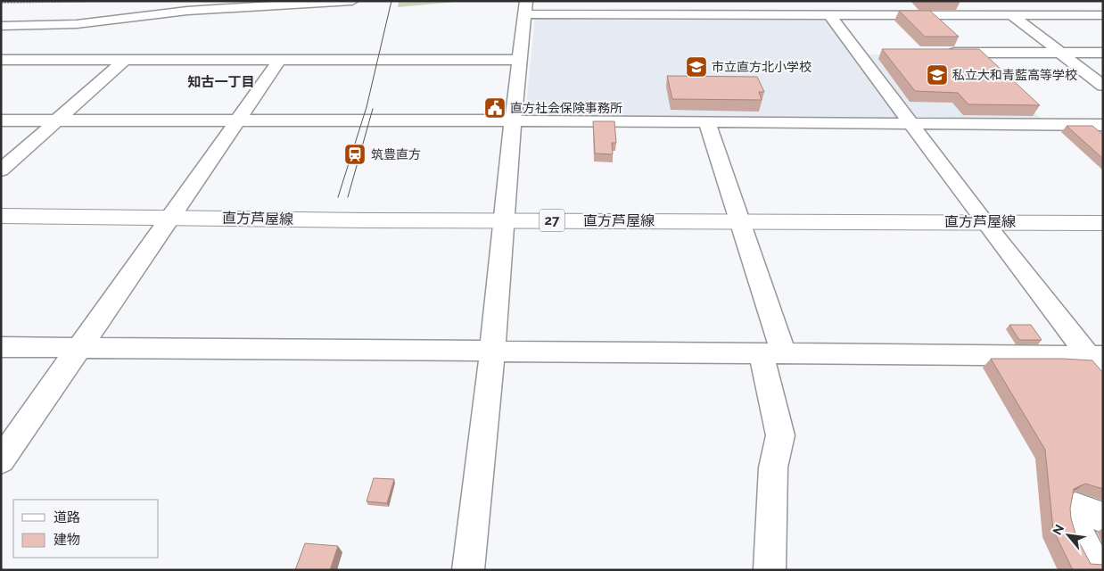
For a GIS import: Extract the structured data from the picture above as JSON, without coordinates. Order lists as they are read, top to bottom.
{
  "streets": {
    "main road": ["直方芦屋線", "27"]
  },
  "districts": ["知古一丁目"],
  "places": {
    "school or university": ["市立直方北小学校", "私立大和青藍高等学校"],
    "public building": ["直方社会保険事務所"],
    "station": ["筑豊直方"]
  },
  "legend": ["道路", "建物"],
  "north": "top left"
}
